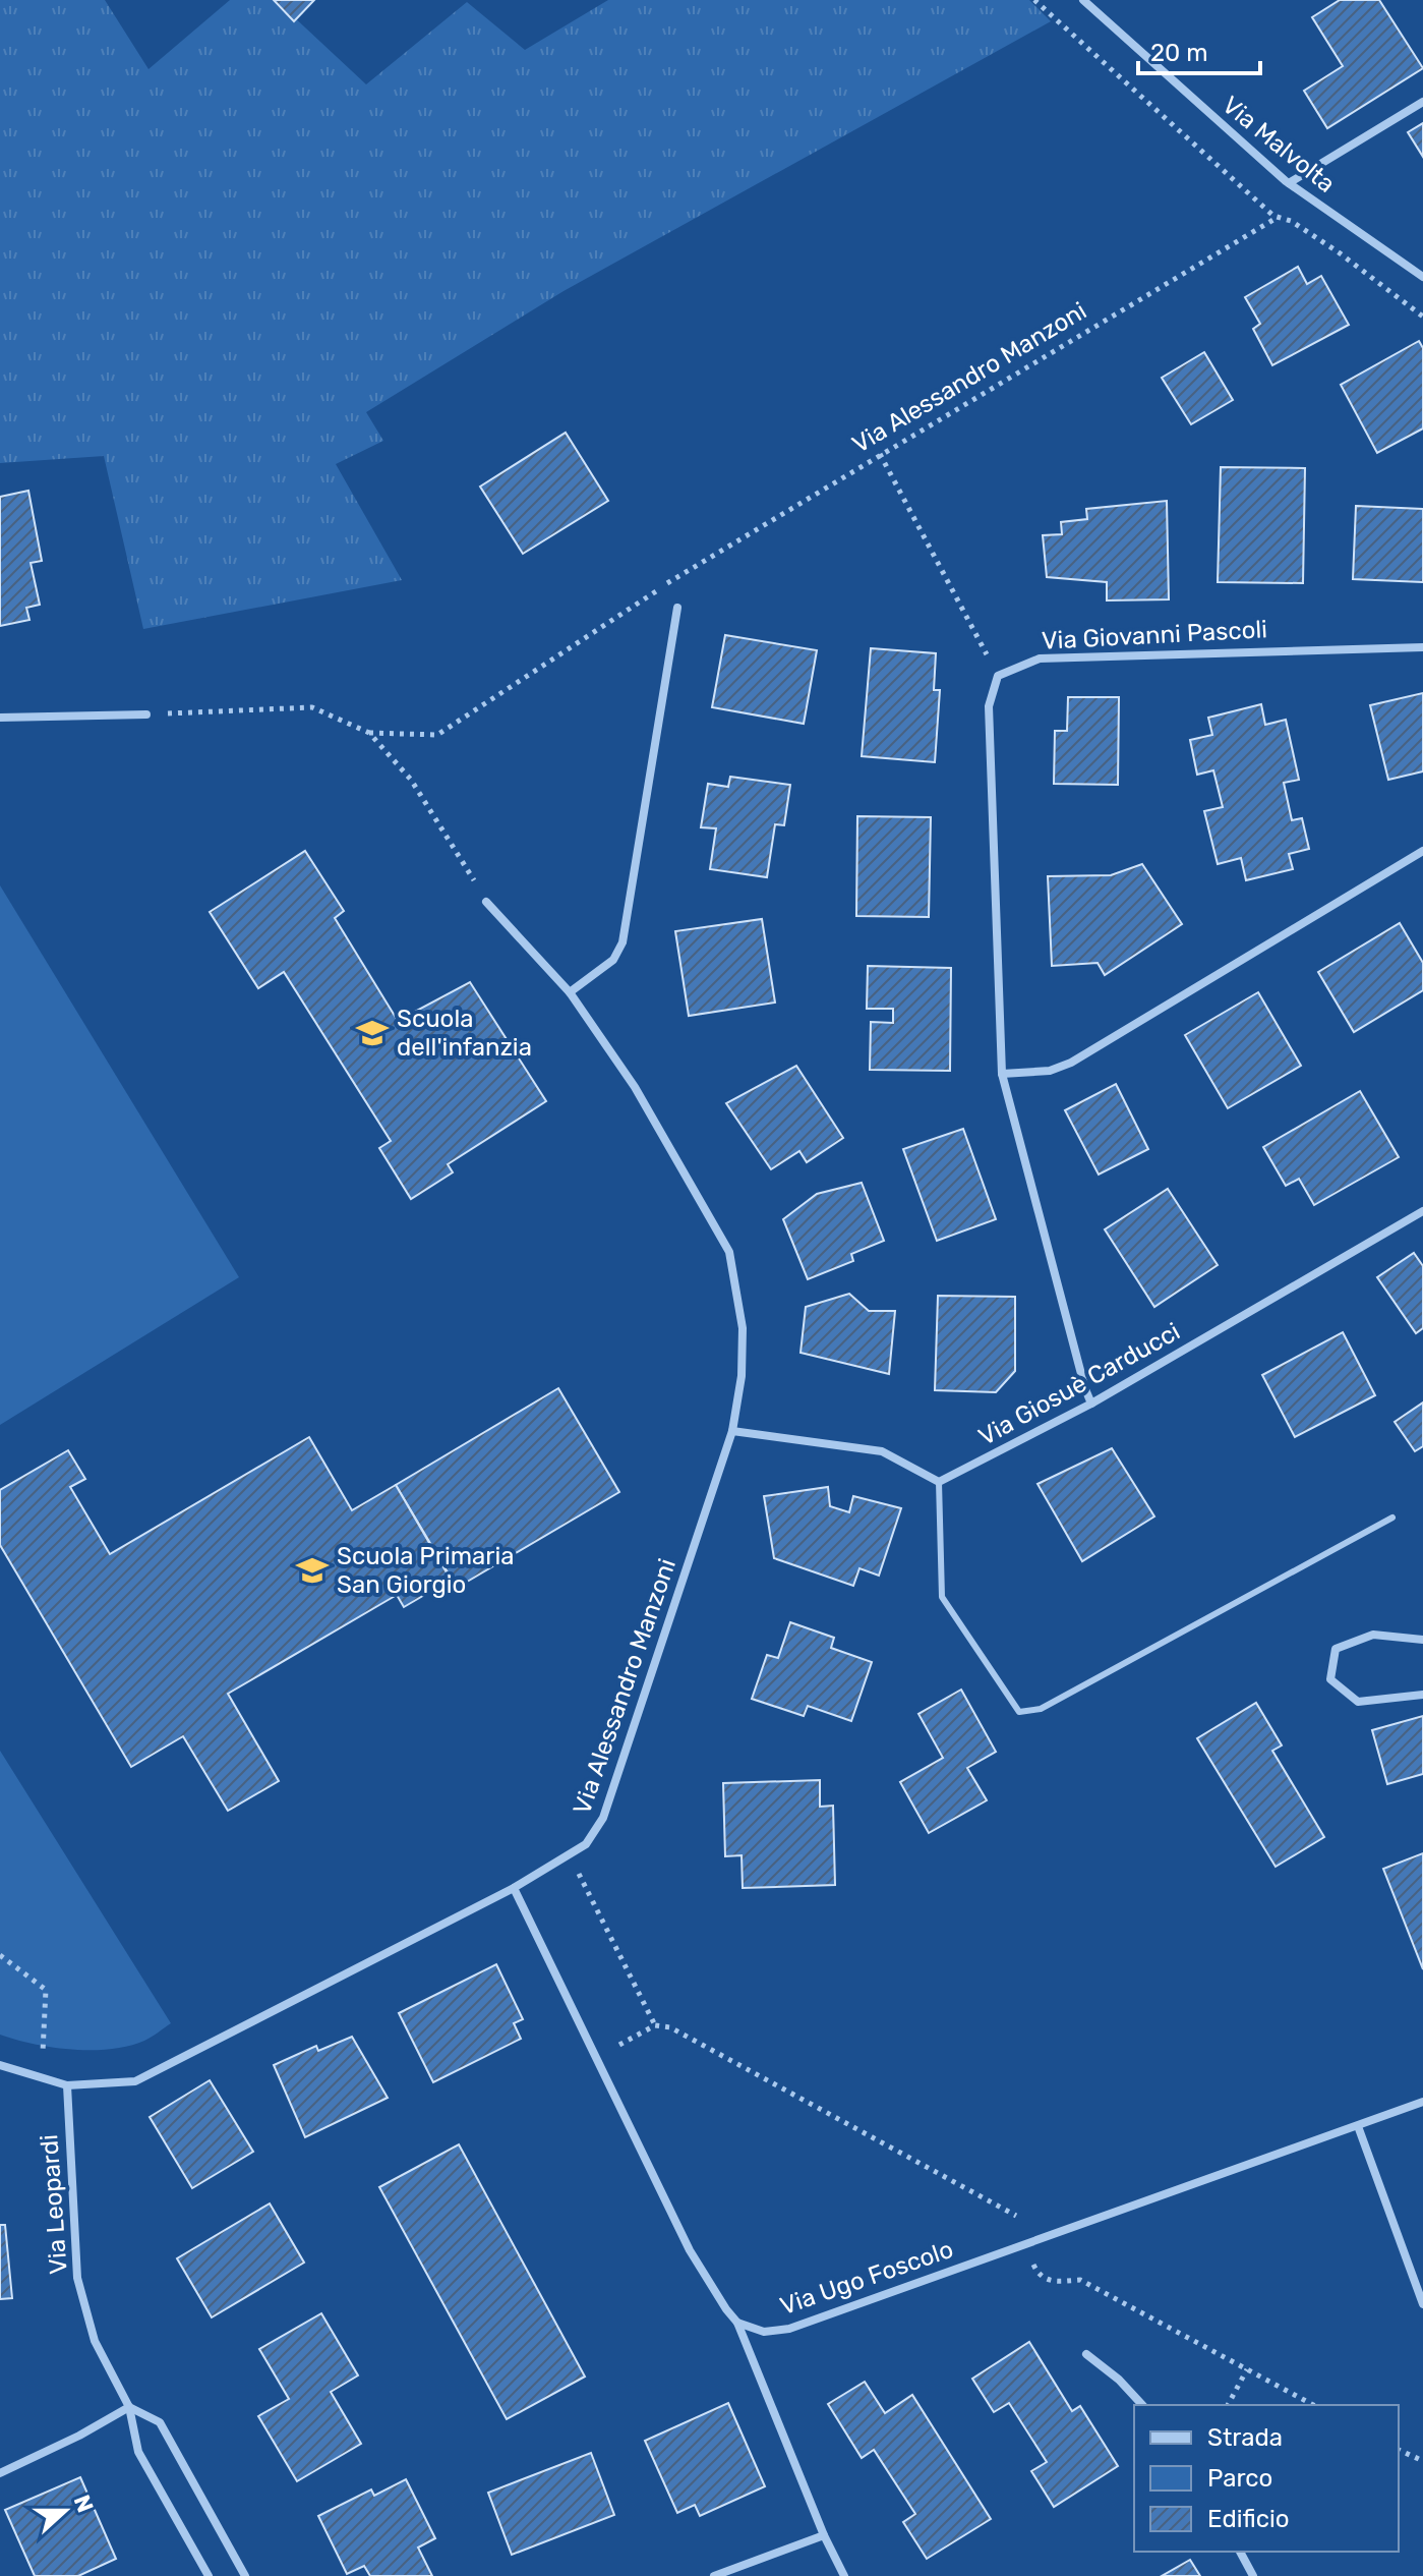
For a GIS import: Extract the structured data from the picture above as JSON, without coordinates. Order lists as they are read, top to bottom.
{
  "streets": {
    "street": [
      "Via Malvolta",
      "Via Alessandro Manzoni",
      "Via Giovanni Pascoli",
      "Via Giosuè Carducci",
      "Via Leopardi",
      "Via Ugo Foscolo"
    ]
  },
  "crossings": [
    ["Via Alessandro Manzoni", "Via Leopardi"]
  ],
  "places": {
    "school or university": ["Scuola dell'infanzia", "Scuola Primaria San Giorgio"]
  },
  "legend": ["Strada", "Parco", "Edificio"],
  "scale_bar": "20 m",
  "north": "right"
}
